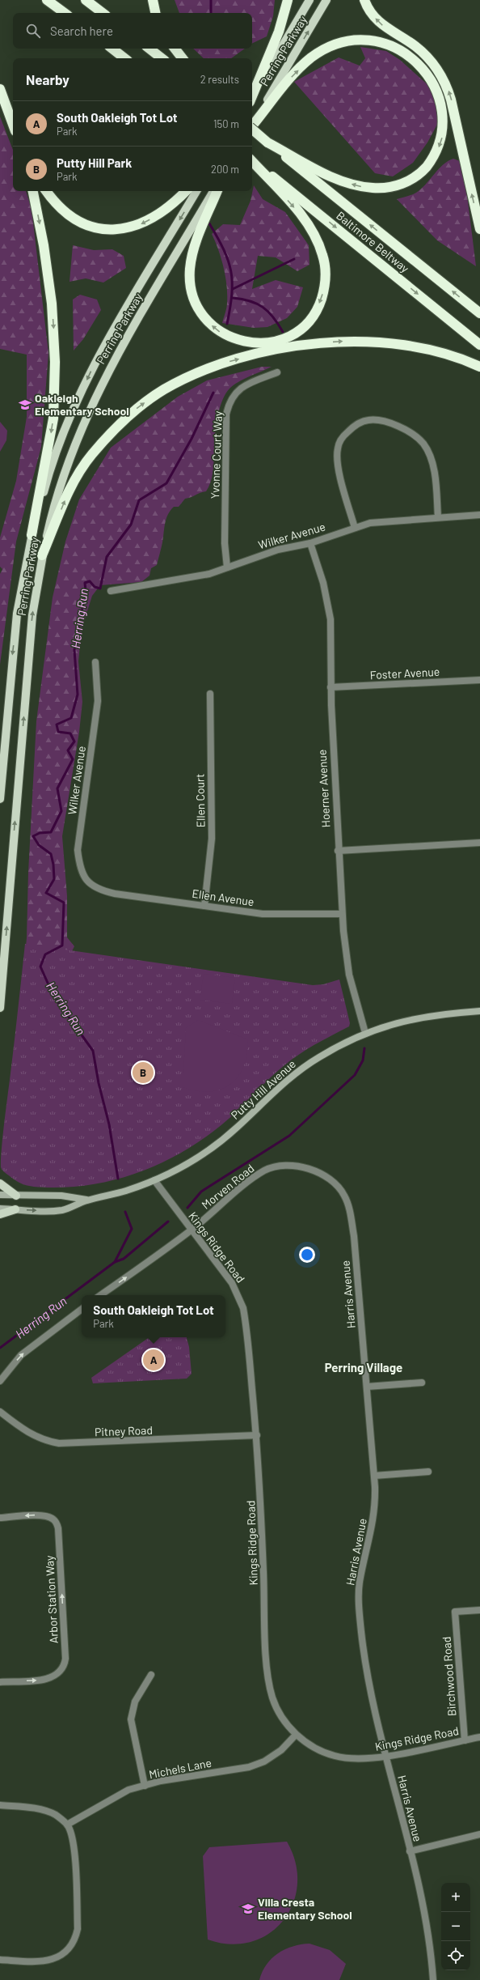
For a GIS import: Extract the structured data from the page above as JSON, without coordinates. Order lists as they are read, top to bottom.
{
  "streets": {
    "highway": ["Baltimore Beltway"],
    "main road": ["Perring Parkway", "Putty Hill Avenue"],
    "street": [
      "Yvonne Court Way",
      "Wilker Avenue",
      "Foster Avenue",
      "Hoerner Avenue",
      "Ellen Court",
      "Ellen Avenue",
      "Morven Road",
      "Kings Ridge Road",
      "Harris Avenue",
      "Pitney Road",
      "Arbor Station Way",
      "Birchwood Road",
      "Michels Lane"
    ]
  },
  "crossings": [
    ["Yvonne Court Way", "Wilker Avenue"],
    ["Wilker Avenue", "Hoerner Avenue"],
    ["Wilker Avenue", "Ellen Avenue"],
    ["Foster Avenue", "Hoerner Avenue"],
    ["Hoerner Avenue", "Ellen Avenue"],
    ["Hoerner Avenue", "Putty Hill Avenue"],
    ["Ellen Court", "Ellen Avenue"],
    ["Putty Hill Avenue", "Kings Ridge Road"],
    ["Morven Road", "Kings Ridge Road"],
    ["Morven Road", "Harris Avenue"],
    ["Kings Ridge Road", "Harris Avenue"],
    ["Kings Ridge Road", "Pitney Road"],
    ["Kings Ridge Road", "Birchwood Road"],
    ["Kings Ridge Road", "Michels Lane"]
  ],
  "one_way": ["Morven Road"],
  "districts": ["Perring Village"],
  "water": ["Herring Run"],
  "places": {
    "school or university": ["Oakleigh Elementary School", "Villa Cresta Elementary School"]
  },
  "page": {
    "search": "Search here",
    "heading": ["Nearby", "2 results"],
    "list": [
      {
        "mark": "A",
        "name": "South Oakleigh Tot Lot",
        "note": "Park",
        "value": "150 m"
      },
      {
        "mark": "B",
        "name": "Putty Hill Park",
        "note": "Park",
        "value": "200 m"
      }
    ],
    "pins": ["B", "A"],
    "popup": ["South Oakleigh Tot Lot", "Park"],
    "map_buttons": ["+", "−"]
  }
}
